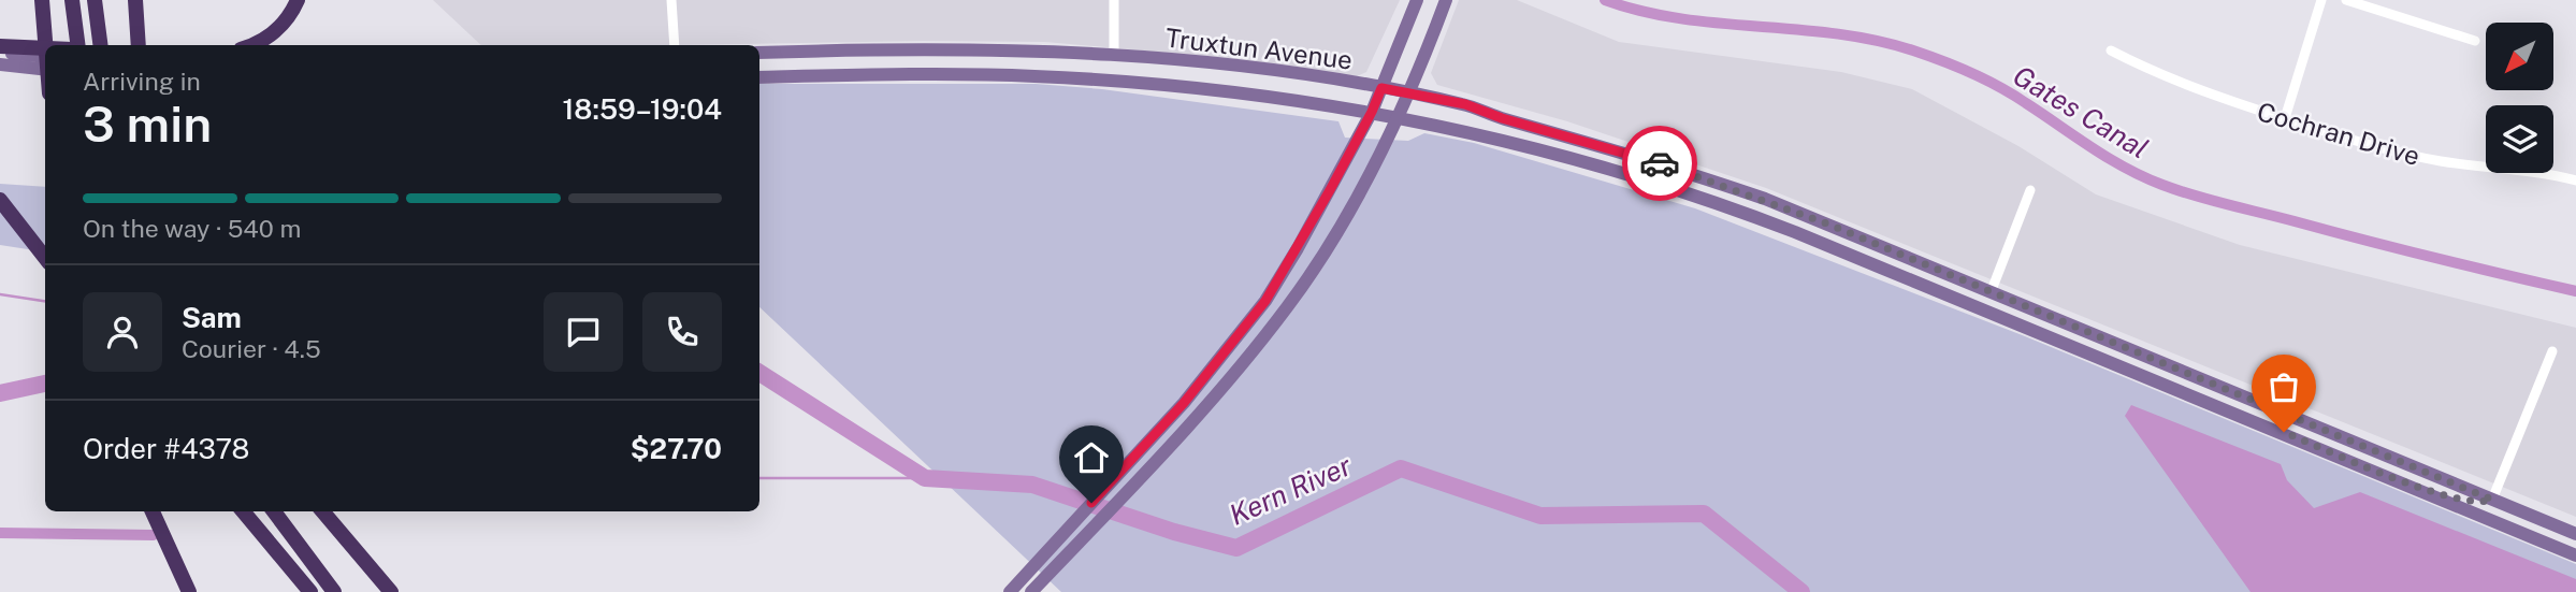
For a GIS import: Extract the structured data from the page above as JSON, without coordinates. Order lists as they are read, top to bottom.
{
  "streets": {
    "main road": ["Truxtun Avenue"],
    "street": ["Cochran Drive"]
  },
  "water": ["Gates Canal", "Kern River"],
  "north": "bottom left",
  "page": {
    "heading": ["3 min", "Arriving in", "18:59–19:04"],
    "panel": [
      "Sam",
      "Courier · 4.5",
      "Order #4378",
      "$27.70"
    ],
    "bar": "On the way · 540 m"
  }
}
